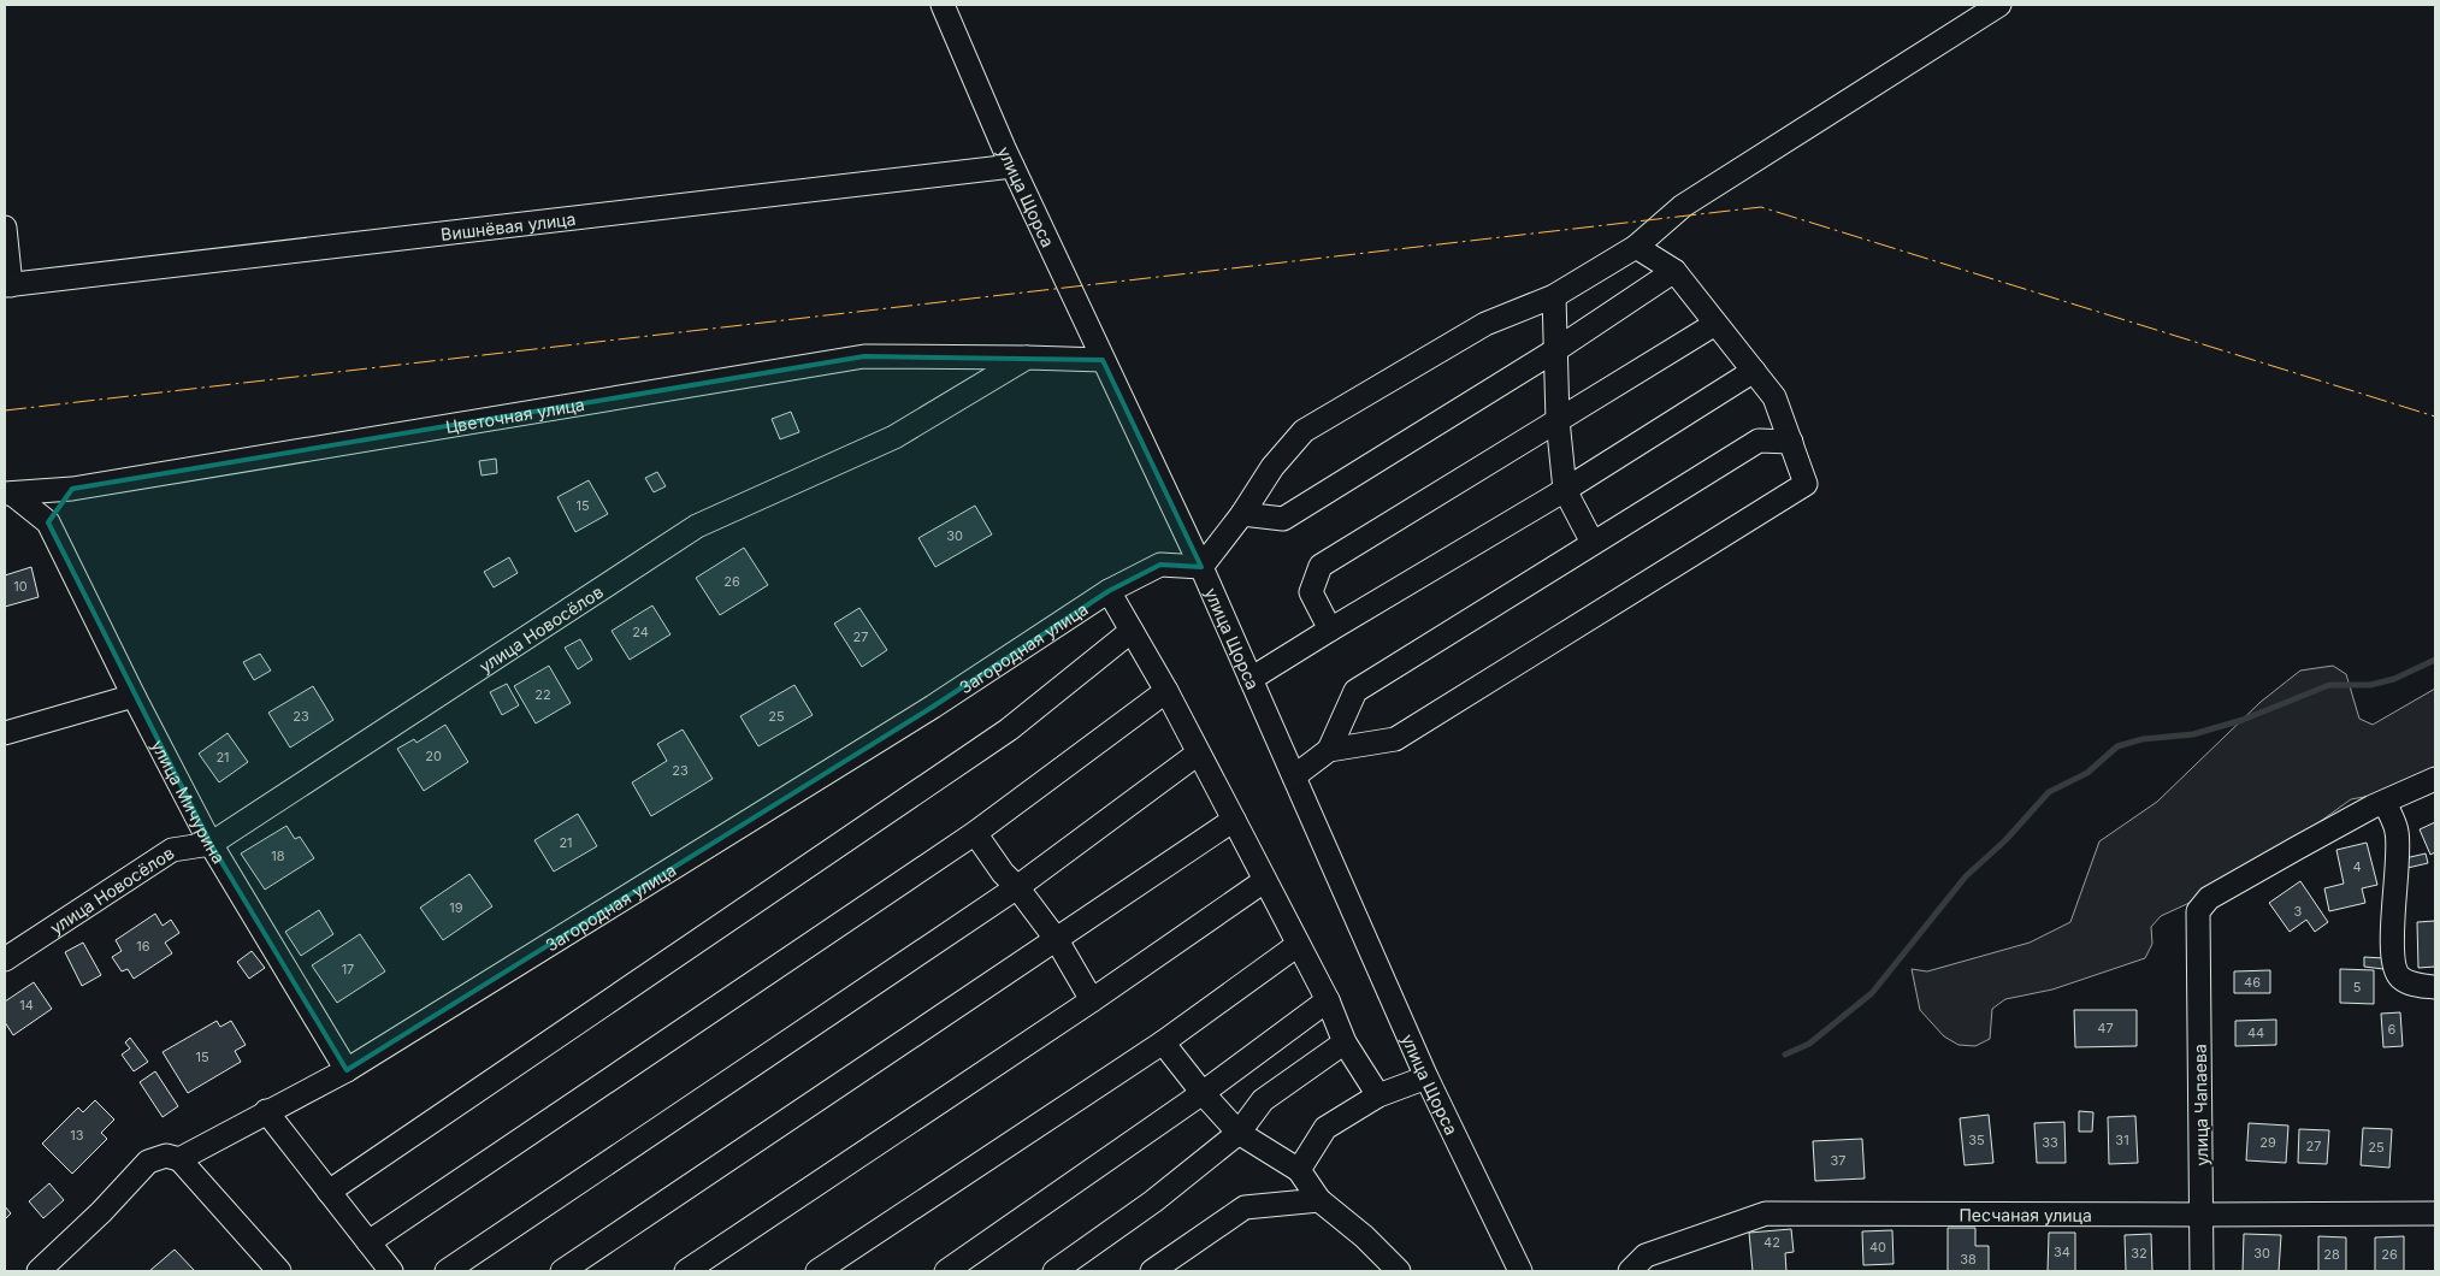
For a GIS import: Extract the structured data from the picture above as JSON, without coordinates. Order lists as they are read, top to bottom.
{
  "streets": {
    "street": [
      "улица Щорса",
      "Вишнёвая улица",
      "Цветочная улица",
      "улица Новосёлов",
      "Загородная улица",
      "улица Мичурина",
      "улица Чапаева",
      "Песчаная улица"
    ]
  },
  "crossings": [
    ["улица Щорса", "Вишнёвая улица"],
    ["улица Щорса", "Загородная улица"],
    ["Цветочная улица", "улица Новосёлов"],
    ["Цветочная улица", "улица Мичурина"],
    ["улица Новосёлов", "улица Мичурина"],
    ["Загородная улица", "улица Мичурина"],
    ["улица Чапаева", "Песчаная улица"]
  ],
  "house_numbers": [
    "15",
    "30",
    "26",
    "10",
    "24",
    "27",
    "22",
    "23",
    "25",
    "20",
    "21",
    "23",
    "21",
    "18",
    "4",
    "19",
    "3",
    "16",
    "17",
    "46",
    "5",
    "14",
    "47",
    "6",
    "44",
    "15",
    "13",
    "35",
    "31",
    "33",
    "29",
    "27",
    "25",
    "37",
    "42",
    "40",
    "34",
    "32",
    "30",
    "28",
    "26",
    "38"
  ]
}
